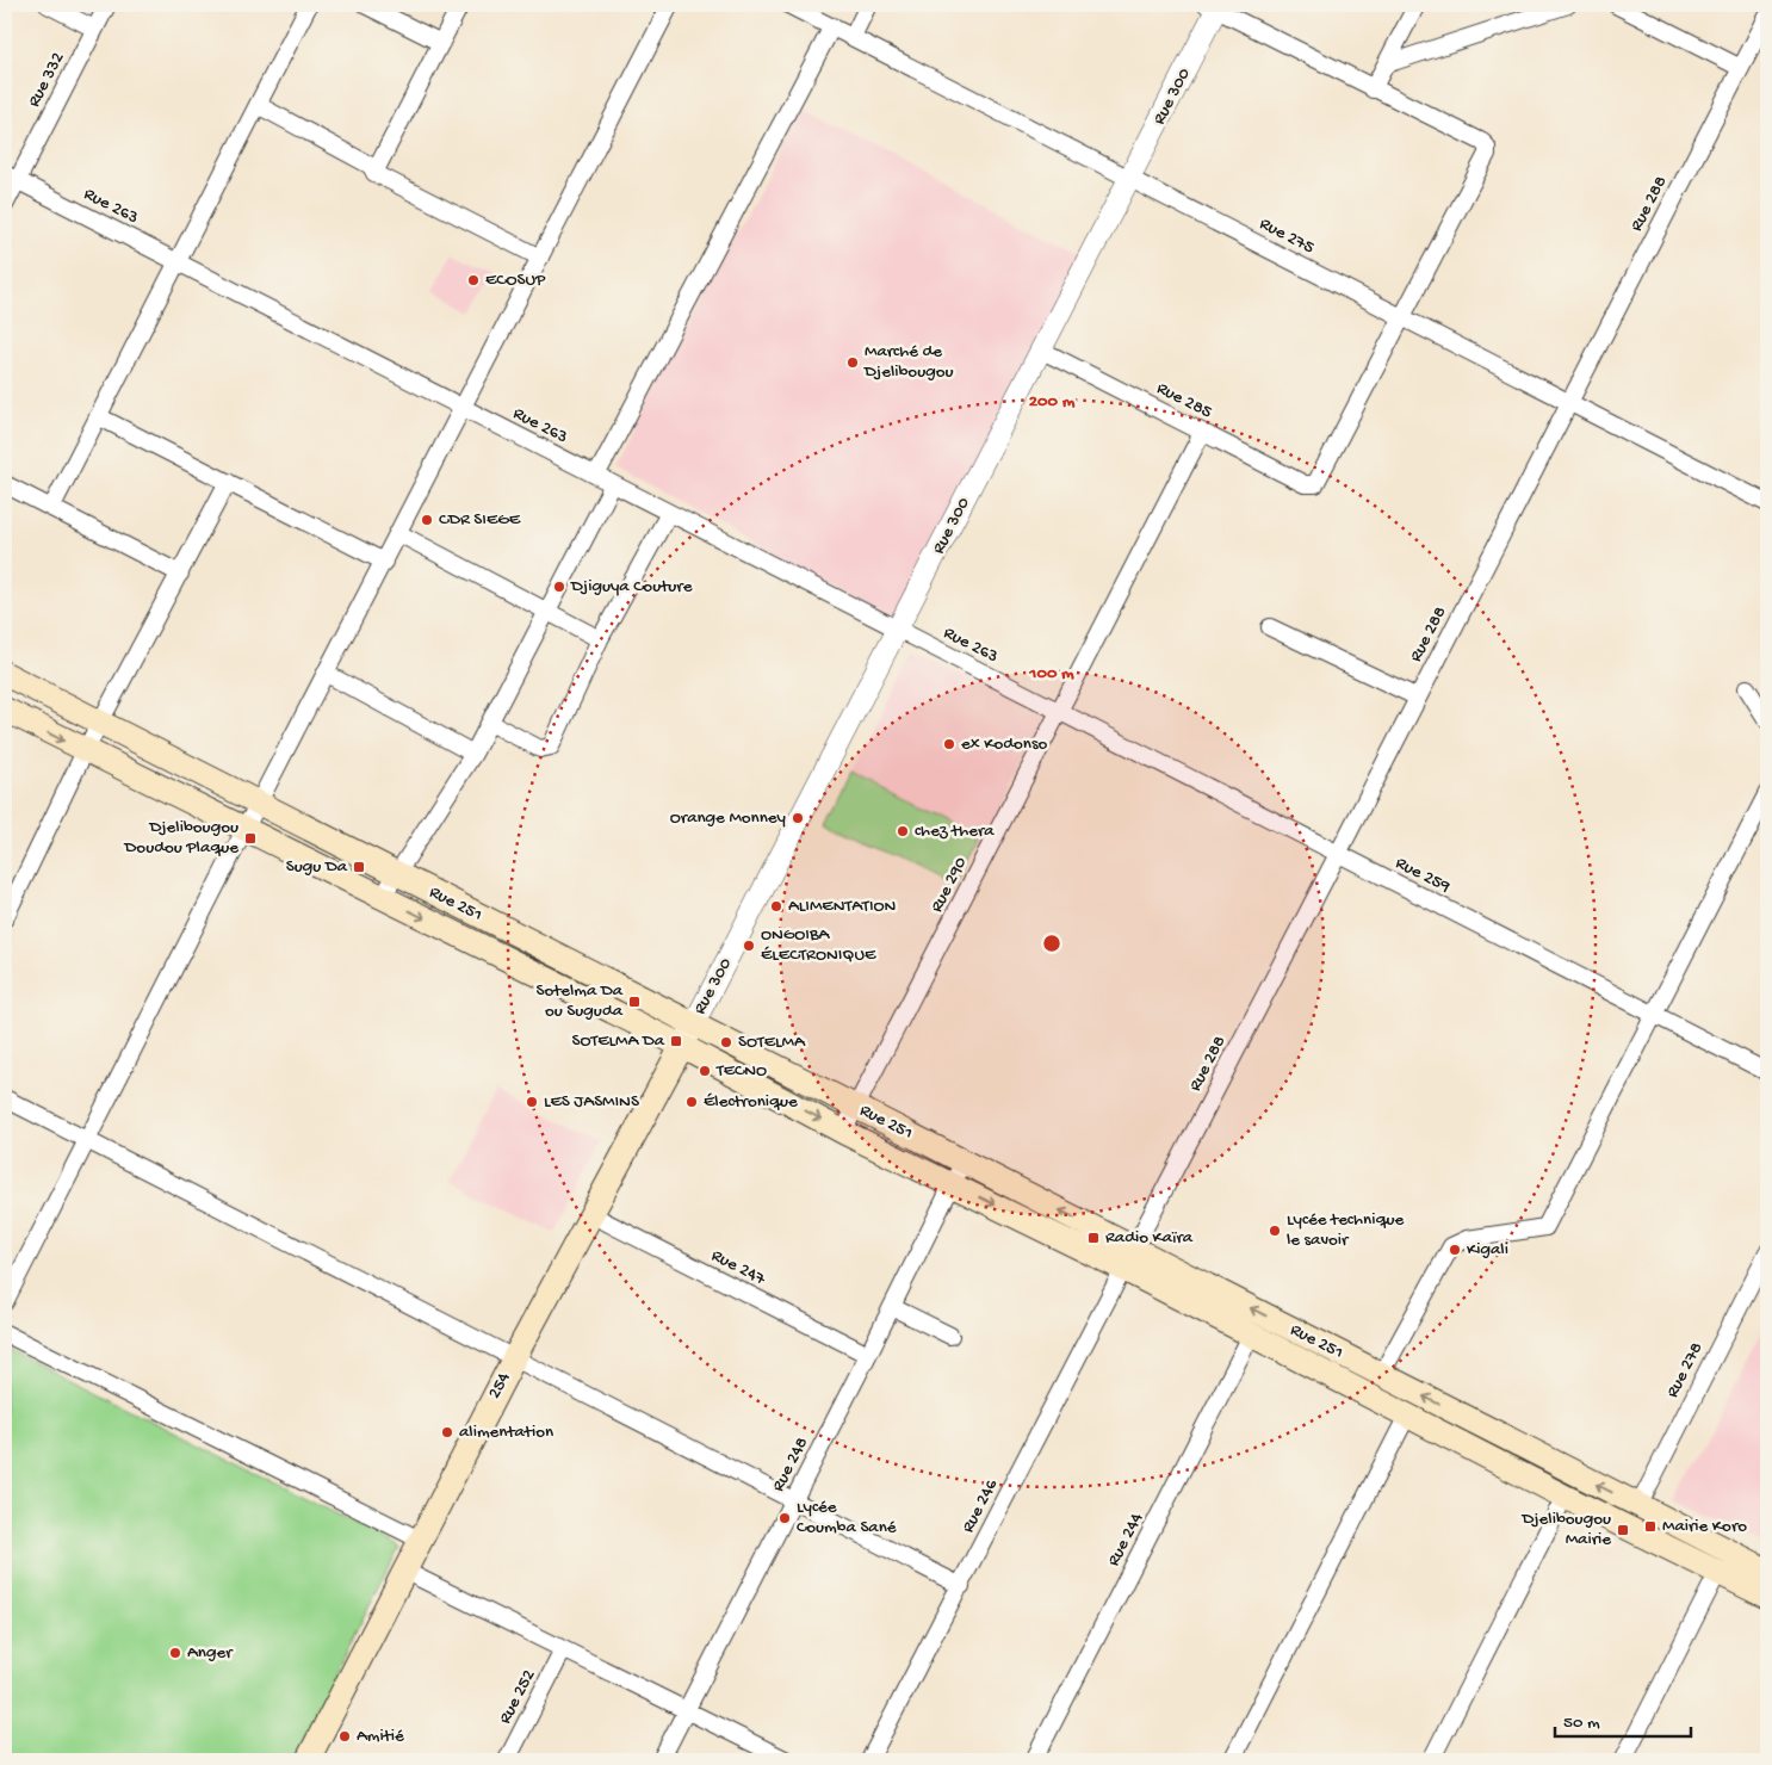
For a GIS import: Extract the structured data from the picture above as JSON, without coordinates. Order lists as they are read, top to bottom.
{
  "streets": {
    "main road": ["Rue 251", "254"],
    "street": [
      "Rue 332",
      "Rue 300",
      "Rue 288",
      "Rue 263",
      "Rue 275",
      "Rue 285",
      "Rue 259",
      "Rue 290",
      "Rue 247",
      "Rue 278",
      "Rue 248",
      "Rue 246",
      "Rue 244",
      "Rue 252"
    ]
  },
  "crossings": [
    ["Rue 332", "Rue 263"],
    ["Rue 300", "Rue 263"],
    ["Rue 300", "Rue 275"],
    ["Rue 300", "Rue 285"],
    ["Rue 300", "Rue 251"],
    ["Rue 300", "254"],
    ["Rue 288", "Rue 275"],
    ["Rue 288", "Rue 259"],
    ["Rue 288", "Rue 251"],
    ["Rue 288", "Rue 246"],
    ["Rue 263", "Rue 259"],
    ["Rue 263", "Rue 290"],
    ["Rue 275", "Rue 285"],
    ["Rue 285", "Rue 290"],
    ["Rue 259", "Rue 290"],
    ["Rue 290", "Rue 251"],
    ["Rue 251", "Rue 278"],
    ["Rue 251", "254"],
    ["Rue 251", "Rue 248"],
    ["Rue 251", "Rue 246"],
    ["Rue 251", "Rue 244"],
    ["Rue 247", "254"],
    ["Rue 247", "Rue 248"]
  ],
  "places": {
    "other": [
      "ECOSUP",
      "Marché de Djelibougou",
      "CDR SIEGE",
      "Djiguya Couture",
      "ex Kodonso",
      "Orange Monney",
      "chez thera",
      "ALIMENTATION",
      "ONGOIBA ÉLECTRONIQUE",
      "SOTELMA",
      "TECNO",
      "LES JASMINS",
      "Électronique",
      "Lycée technique le savoir",
      "Kigali",
      "alimentation",
      "Lycée Coumba Sané",
      "Anger",
      "Amitié"
    ],
    "transit": [
      "Djelibougou Doudou Plaque",
      "Sugu Da",
      "Sotelma Da ou Suguda",
      "SOTELMA Da",
      "Radio Kaïra",
      "Mairie Koro",
      "Djelibougou Mairie"
    ]
  },
  "scale_bar": "50 m",
  "rings": ["200 m", "100 m"]
}
